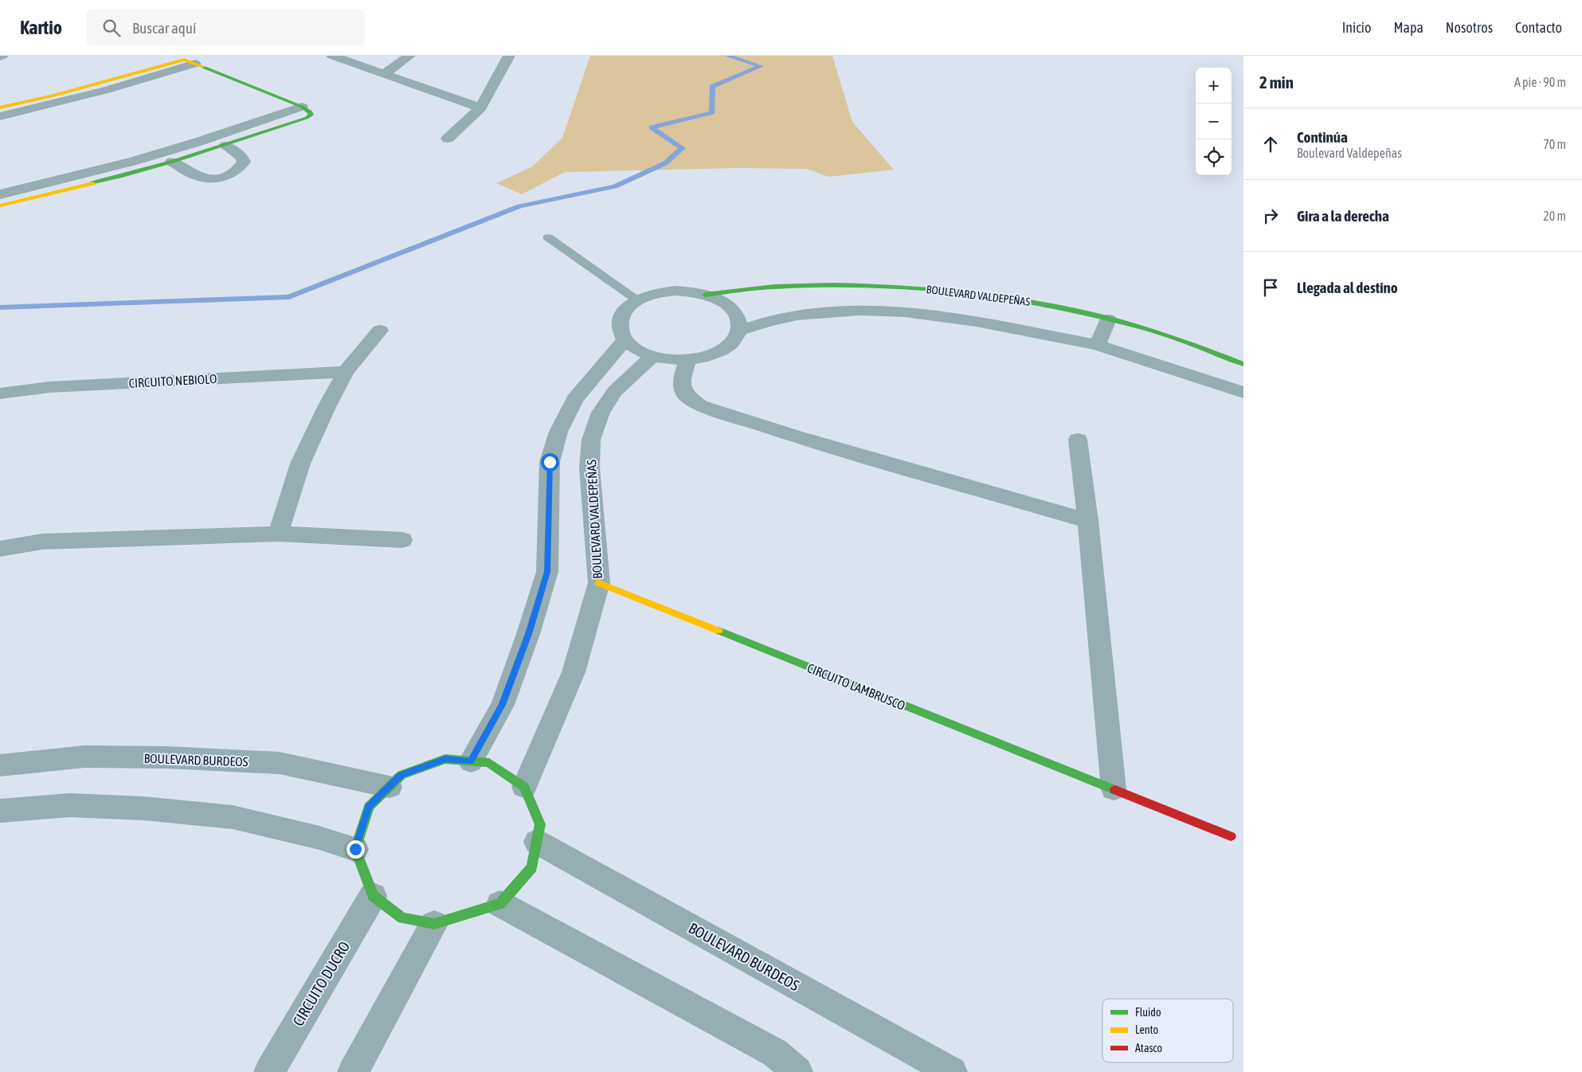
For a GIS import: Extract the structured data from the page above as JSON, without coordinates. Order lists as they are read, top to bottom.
{
  "streets": {
    "street": [
      "BOULEVARD VALDEPEÑAS",
      "CIRCUITO NEBIOLO",
      "CIRCUITO LAMBRUSCO",
      "BOULEVARD BURDEOS",
      "CIRCUITO DUCRO"
    ]
  },
  "crossings": [
    ["BOULEVARD VALDEPEÑAS", "CIRCUITO LAMBRUSCO"]
  ],
  "legend": ["Fluido", "Lento", "Atasco"],
  "page": {
    "header": "Kartio",
    "search": "Buscar aquí",
    "nav": [
      "Inicio",
      "Mapa",
      "Nosotros",
      "Contacto"
    ],
    "heading": ["2 min", "A pie · 90 m"],
    "map_buttons": ["+", "−"],
    "list": [
      ["Continúa", "Boulevard Valdepeñas", "70 m"],
      ["Gira a la derecha", "20 m"],
      "Llegada al destino"
    ]
  }
}
